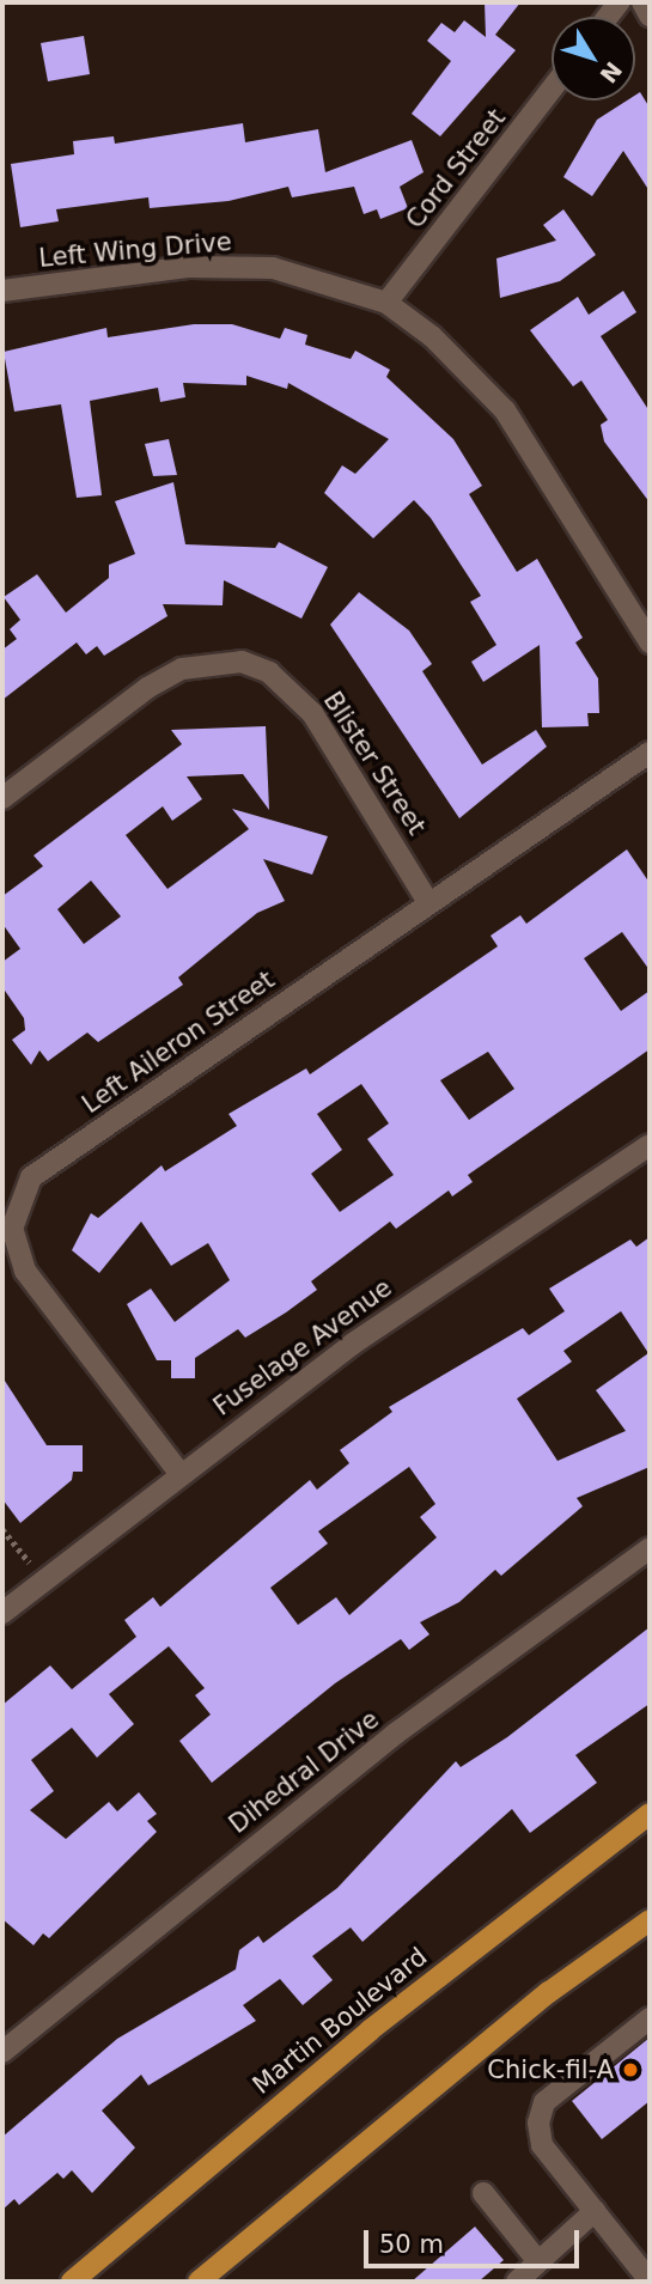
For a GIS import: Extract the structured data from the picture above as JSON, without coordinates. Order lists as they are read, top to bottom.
{
  "streets": {
    "main road": ["Martin Boulevard"],
    "street": [
      "Cord Street",
      "Left Wing Drive",
      "Blister Street",
      "Left Aileron Street",
      "Fuselage Avenue",
      "Dihedral Drive"
    ]
  },
  "crossings": [
    ["Cord Street", "Left Wing Drive"],
    ["Blister Street", "Left Aileron Street"],
    ["Left Aileron Street", "Fuselage Avenue"]
  ],
  "places": ["Chick-fil-A"],
  "scale_bar": "50 m",
  "north": "bottom right"
}
